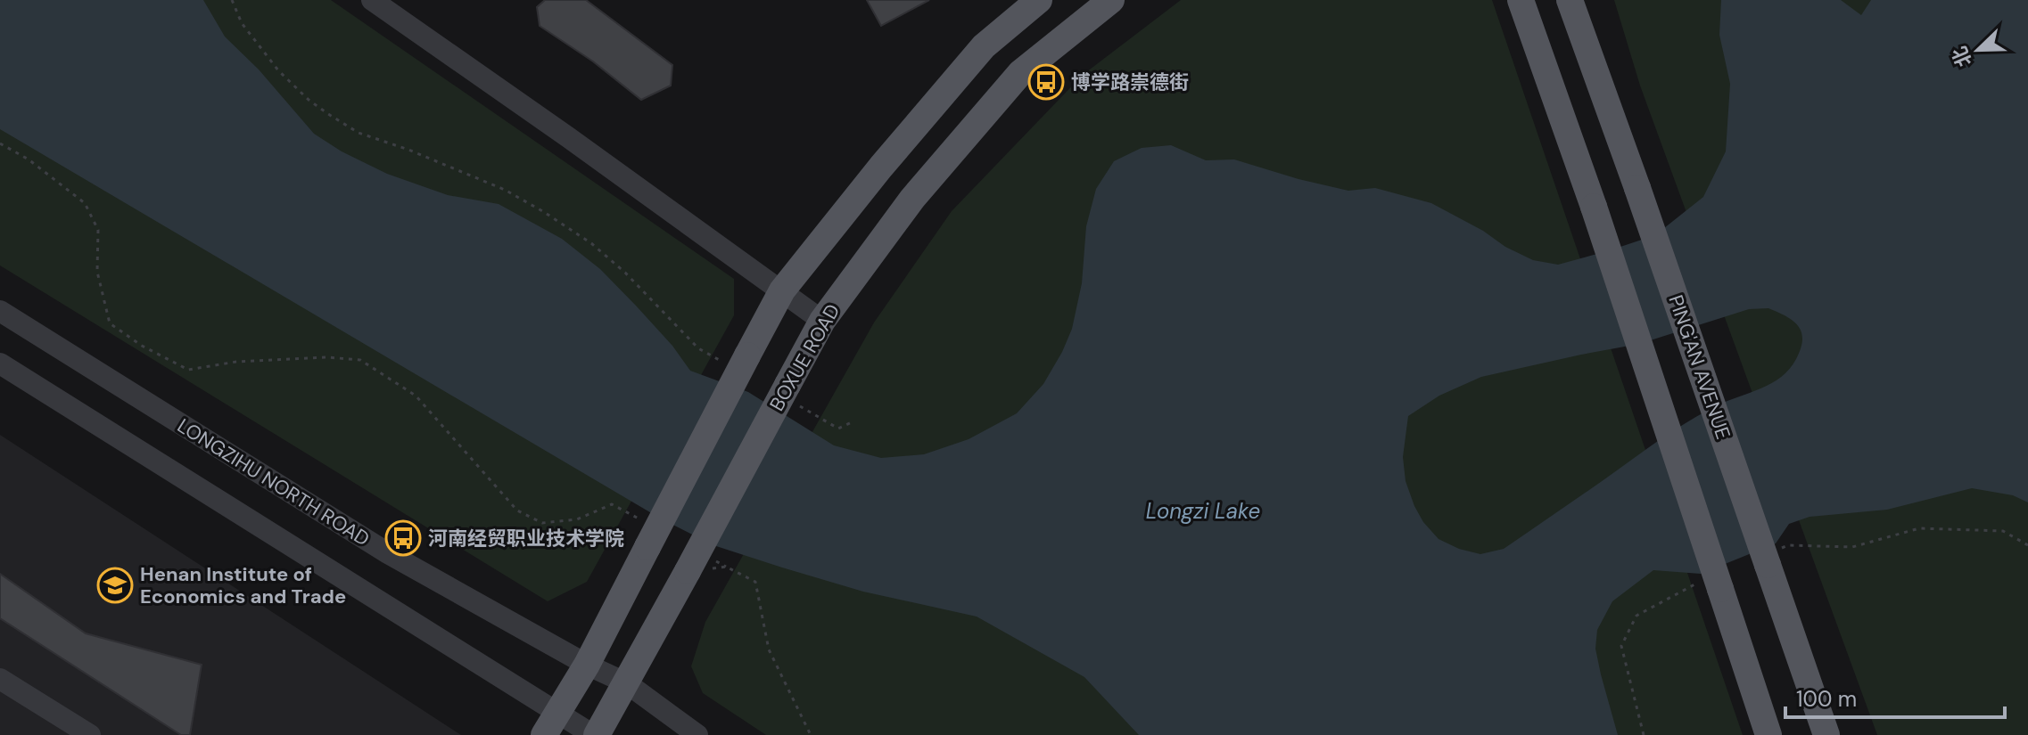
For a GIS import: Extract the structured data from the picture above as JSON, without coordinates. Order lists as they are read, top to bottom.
{
  "streets": {
    "main road": ["BOXUE ROAD", "PING'AN AVENUE"],
    "street": ["LONGZIHU NORTH ROAD"]
  },
  "crossings": [
    ["BOXUE ROAD", "LONGZIHU NORTH ROAD"]
  ],
  "water": ["Longzi Lake"],
  "places": {
    "bus stop": ["博学路崇德街", "河南经贸职业技术学院"],
    "school or university": ["Henan Institute of Economics and Trade"]
  },
  "scale_bar": "100 m",
  "north": "bottom left"
}
